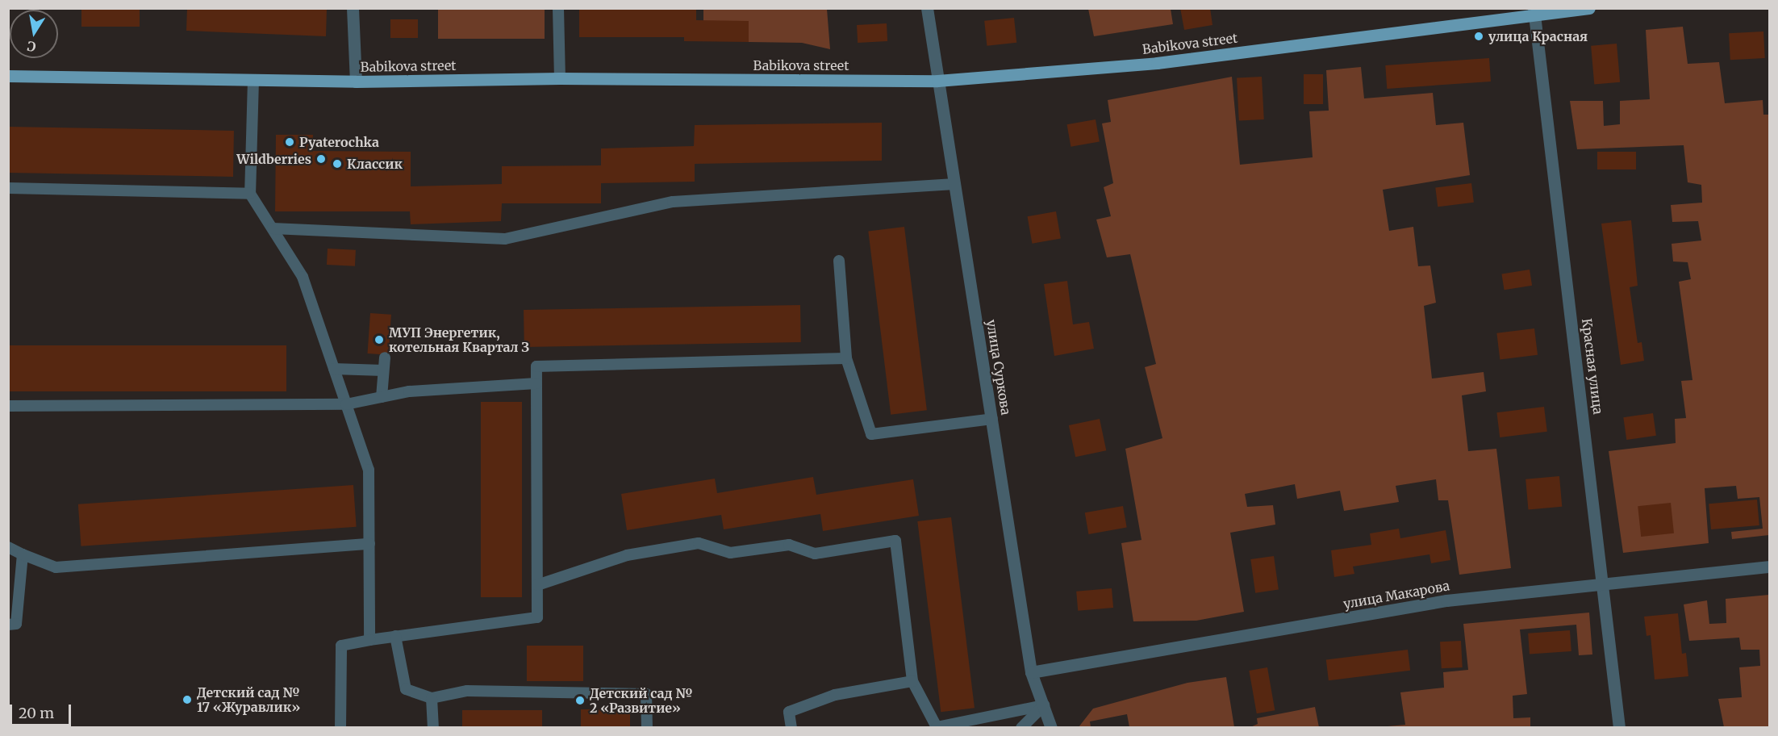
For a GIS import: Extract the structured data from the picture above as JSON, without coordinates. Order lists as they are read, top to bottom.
{
  "streets": {
    "main road": ["Babikova street"],
    "street": ["Красная улица", "улица Суркова", "улица Макарова"]
  },
  "crossings": [
    ["Babikova street", "Красная улица"],
    ["Babikova street", "улица Суркова"],
    ["Красная улица", "улица Макарова"],
    ["улица Суркова", "улица Макарова"]
  ],
  "places": [
    "улица Красная",
    "Pyaterochka",
    "Wildberries",
    "Классик",
    "МУП Энергетик, котельная Квартал З",
    "Детский сад № 17 «Журавлик»",
    "Детский сад № 2 «Развитие»"
  ],
  "scale_bar": "20 m",
  "north": "bottom"
}
